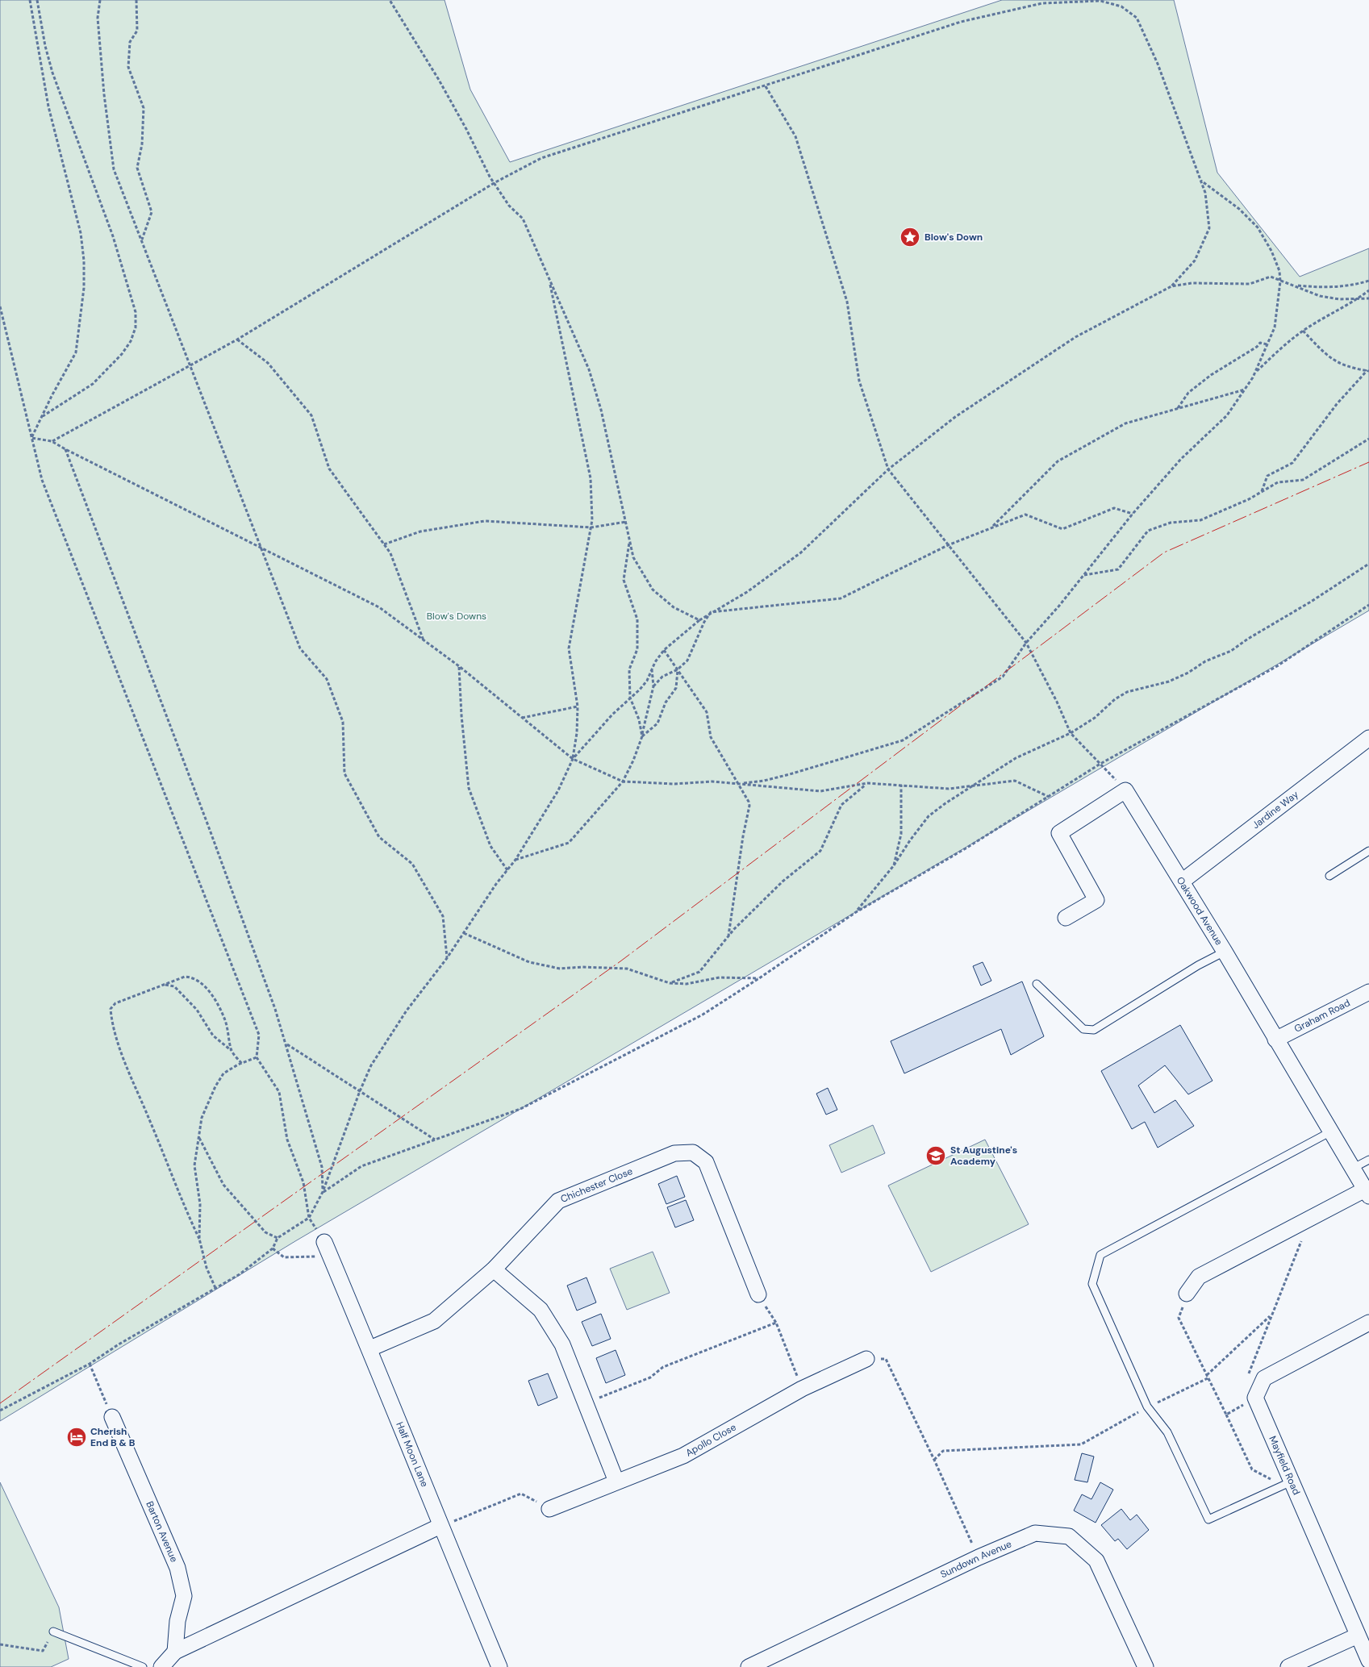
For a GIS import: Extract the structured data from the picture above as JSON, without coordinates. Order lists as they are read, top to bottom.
{
  "streets": {
    "street": [
      "Jardine Way",
      "Oakwood Avenue",
      "Graham Road",
      "Chichester Close",
      "Apollo Close",
      "Half Moon Lane",
      "Mayfield Road",
      "Barton Avenue",
      "Sundown Avenue"
    ]
  },
  "crossings": [
    ["Jardine Way", "Oakwood Avenue"],
    ["Oakwood Avenue", "Graham Road"],
    ["Chichester Close", "Half Moon Lane"]
  ],
  "parks": ["Blow's Downs"],
  "places": {
    "place": ["Blow's Down"],
    "school or university": ["St Augustine's Academy"],
    "hotel": ["Cherish End B & B"]
  }
}
